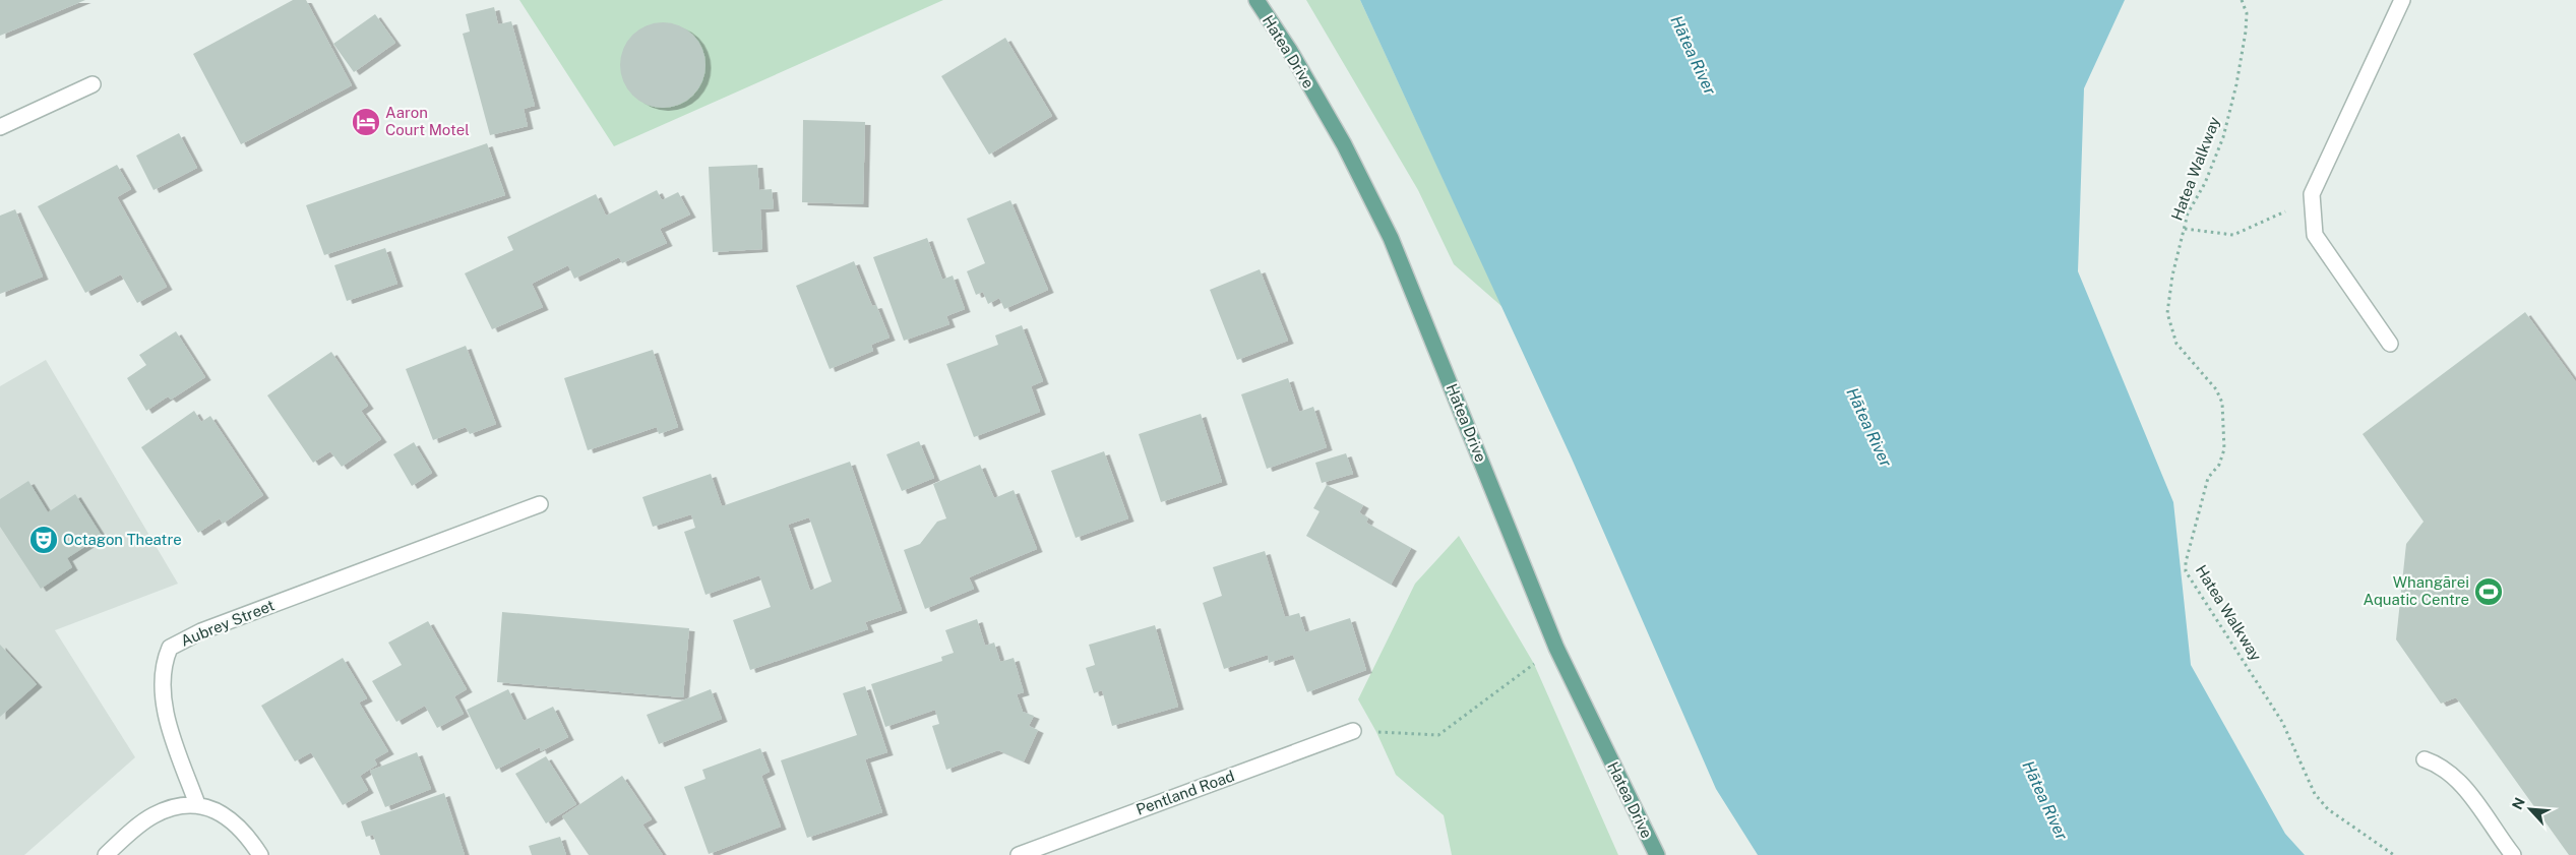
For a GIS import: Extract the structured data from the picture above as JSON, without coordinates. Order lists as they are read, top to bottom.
{
  "streets": {
    "main road": ["Hatea Drive"],
    "street": ["Aubrey Street", "Pentland Road"],
    "path": ["Hatea Walkway"]
  },
  "water": ["Hātea River"],
  "places": {
    "hotel": ["Aaron Court Motel"],
    "theatre": ["Octagon Theatre"],
    "sports": ["Whangārei Aquatic Centre"]
  },
  "north": "top left"
}
